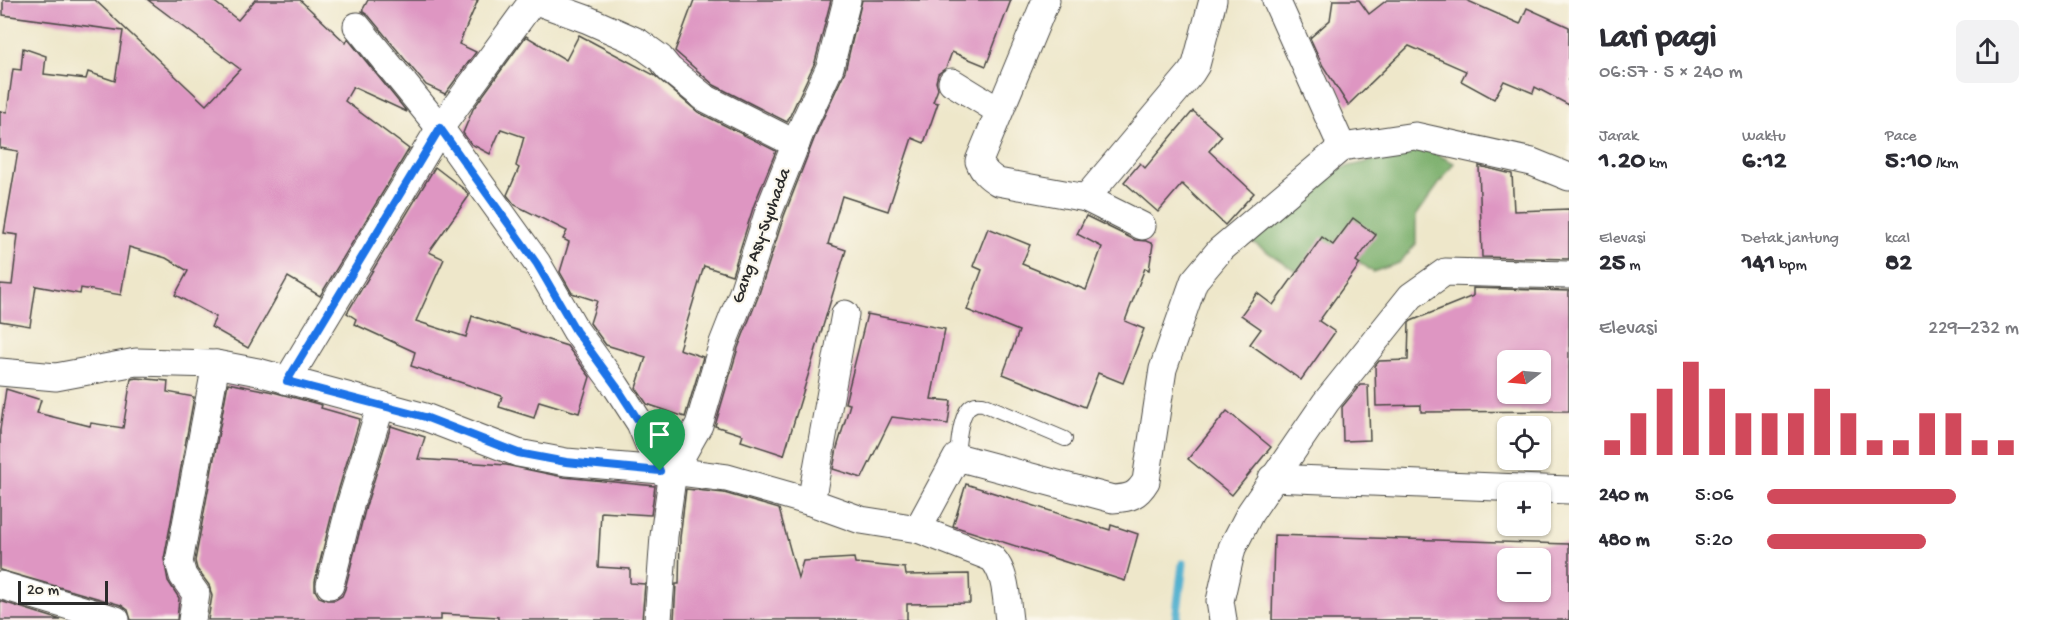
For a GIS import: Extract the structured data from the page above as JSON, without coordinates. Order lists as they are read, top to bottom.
{
  "streets": {
    "street": ["Gang Asy-Syuhada"]
  },
  "scale_bar": "20 m",
  "north": "left",
  "page": {
    "heading": ["Lari pagi", "06:57 · 5 × 240 m"],
    "stats": [
      ["Jarak", "1.20 km"],
      ["Waktu", "6:12"],
      ["Pace", "5:10 /km"],
      ["Elevasi", "25 m"],
      ["Detak jantung", "141 bpm"],
      ["kcal", "82"]
    ],
    "chart": ["Elevasi", "229–232 m"],
    "map_buttons": ["+", "−"],
    "list": [
      {
        "name": "240 m",
        "note": "5:06"
      },
      {
        "name": "480 m",
        "note": "5:20"
      }
    ],
    "scale": "20 m"
  }
}
